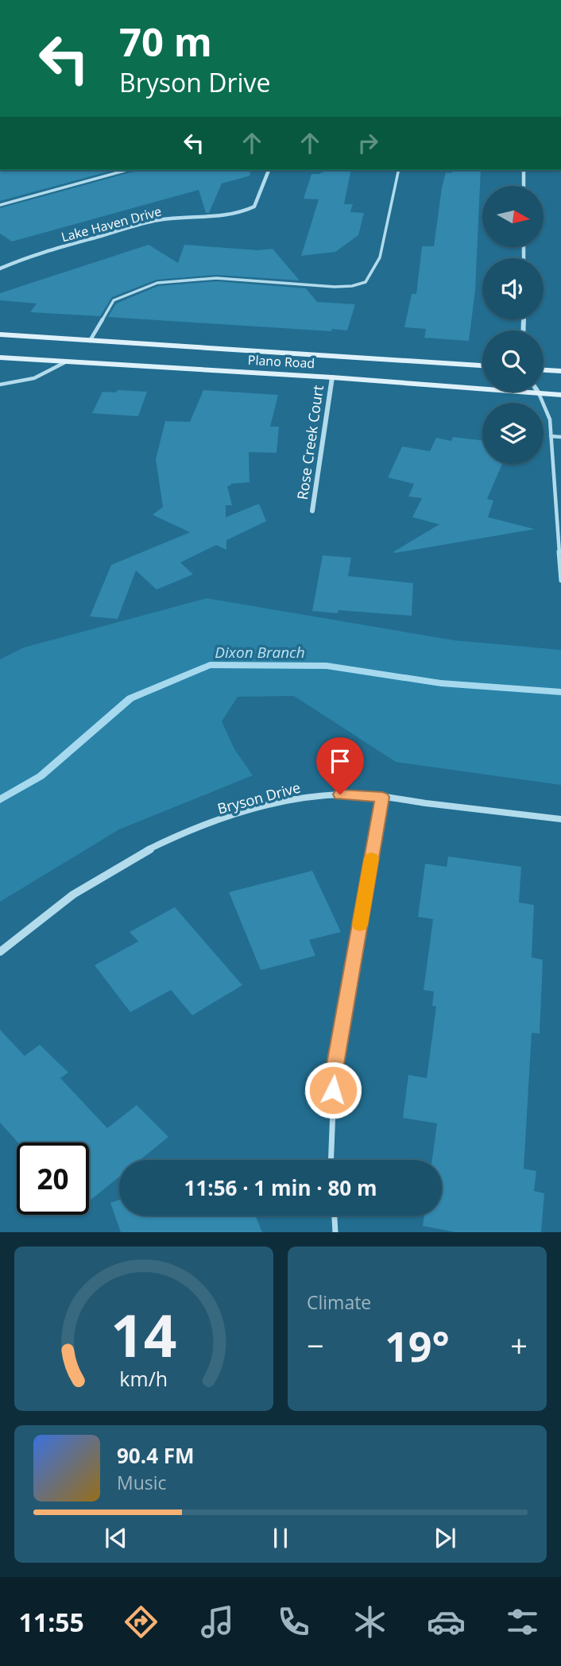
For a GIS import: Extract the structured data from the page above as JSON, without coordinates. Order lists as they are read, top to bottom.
{
  "streets": {
    "main road": ["Plano Road"],
    "street": ["Lake Haven Drive", "Rose Creek Court", "Bryson Drive"]
  },
  "crossings": [
    ["Plano Road", "Rose Creek Court"]
  ],
  "water": ["Dixon Branch"],
  "north": "right",
  "page": {
    "turn": ["70 m", "Bryson Drive"],
    "limit": "20",
    "trip": "11:56 · 1 min · 80 m",
    "tile": "Climate",
    "heat": ["−", "19°", "+"],
    "song": ["90.4 FM", "Music"],
    "tabs": "11:55",
    "gauge": ["14", "km/h"]
  }
}
